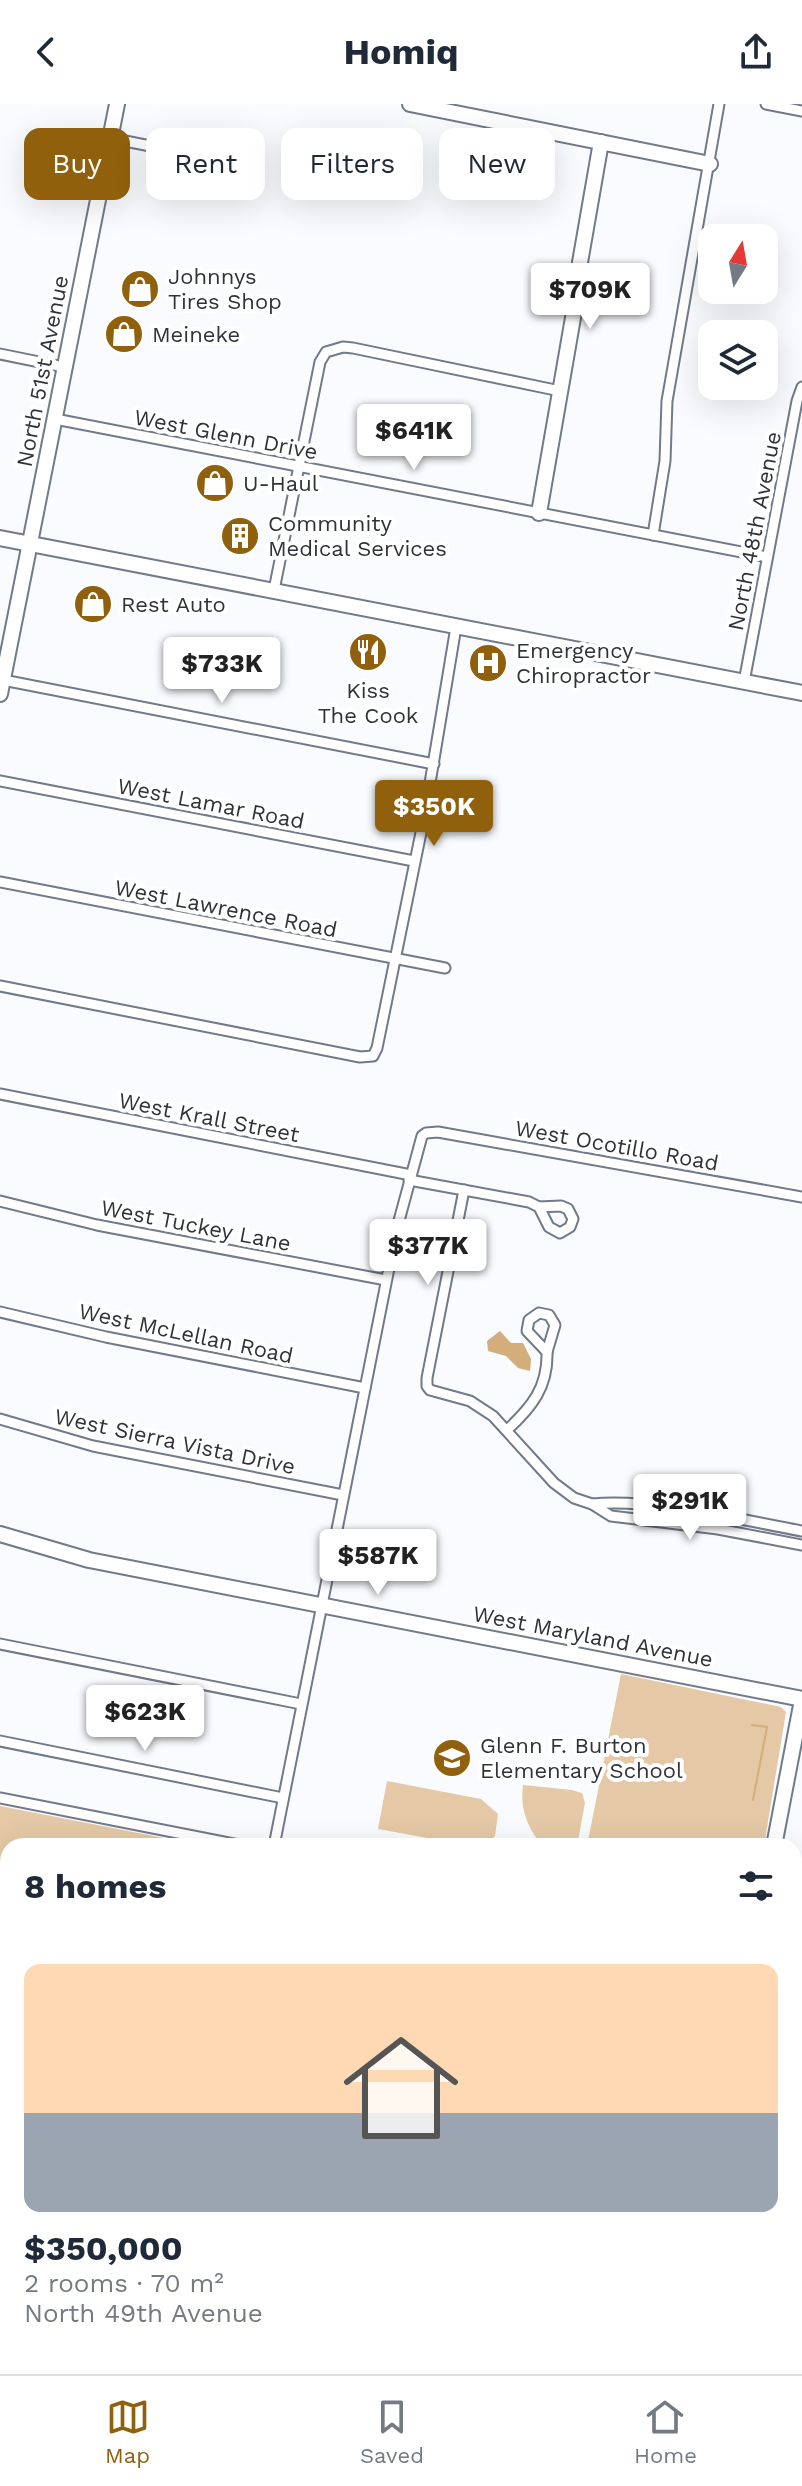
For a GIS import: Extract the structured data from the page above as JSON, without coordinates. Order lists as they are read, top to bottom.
{
  "streets": {
    "street": [
      "North 51st Avenue",
      "West Glenn Drive",
      "North 48th Avenue",
      "West Lamar Road",
      "West Lawrence Road",
      "West Krall Street",
      "West Ocotillo Road",
      "West Tuckey Lane",
      "West McLellan Road",
      "West Sierra Vista Drive",
      "West Maryland Avenue"
    ]
  },
  "crossings": [
    ["North 51st Avenue", "West Glenn Drive"],
    ["West Glenn Drive", "North 48th Avenue"],
    ["West Krall Street", "West Ocotillo Road"]
  ],
  "places": {
    "shop": [
      "Johnnys Tires Shop",
      "Meineke",
      "U-Haul",
      "Rest Auto"
    ],
    "building": ["Community Medical Services"],
    "restaurant": ["Kiss The Cook"],
    "hospital": ["Emergency Chiropractor"],
    "school or university": ["Glenn F. Burton Elementary School"]
  },
  "north": "top",
  "page": {
    "header": "Homiq",
    "chip": [
      "Buy",
      "Rent",
      "Filters",
      "New"
    ],
    "price": [
      "$709K",
      "$641K",
      "$733K",
      "$350K",
      "$377K",
      "$291K",
      "$587K",
      "$623K"
    ],
    "heading": "8 homes",
    "list": [
      {
        "name": "$350,000",
        "note": "2 rooms · 70 m² · North 49th Avenue"
      }
    ],
    "tabs": ["Map", "Saved", "Home"]
  }
}
